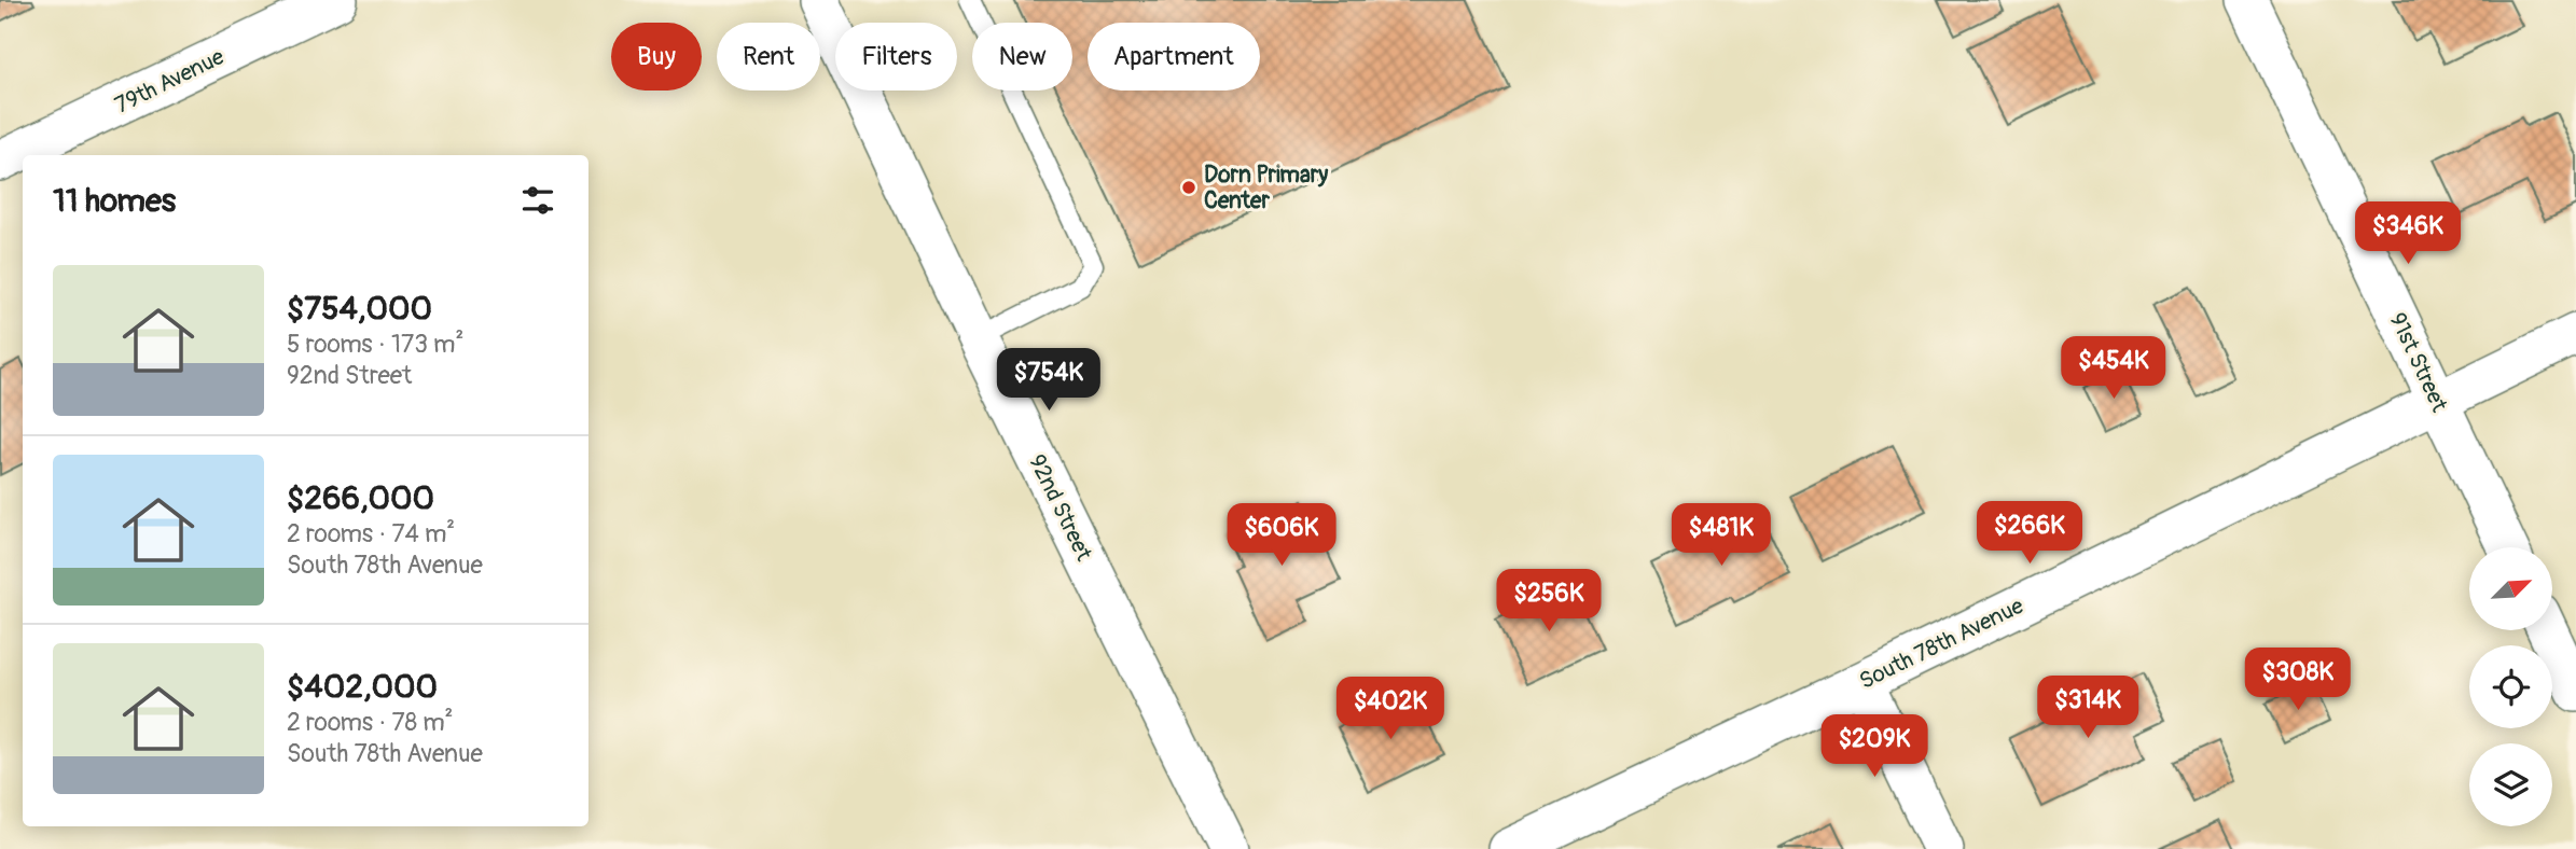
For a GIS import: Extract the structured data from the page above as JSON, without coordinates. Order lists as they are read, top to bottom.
{
  "streets": {
    "street": [
      "79th Avenue",
      "91st Street",
      "92nd Street",
      "South 78th Avenue"
    ]
  },
  "crossings": [
    ["91st Street", "South 78th Avenue"]
  ],
  "places": ["Dorn Primary Center"],
  "north": "top right",
  "page": {
    "chip": [
      "Buy",
      "Rent",
      "Filters",
      "New",
      "Apartment"
    ],
    "heading": "11 homes",
    "price": [
      "$346K",
      "$454K",
      "$754K",
      "$266K",
      "$606K",
      "$481K",
      "$256K",
      "$308K",
      "$314K",
      "$402K",
      "$209K"
    ],
    "list": [
      {
        "name": "$754,000",
        "note": "5 rooms · 173 m² · 92nd Street"
      },
      {
        "name": "$266,000",
        "note": "2 rooms · 74 m² · South 78th Avenue"
      },
      {
        "name": "$402,000",
        "note": "2 rooms · 78 m² · South 78th Avenue"
      }
    ]
  }
}
